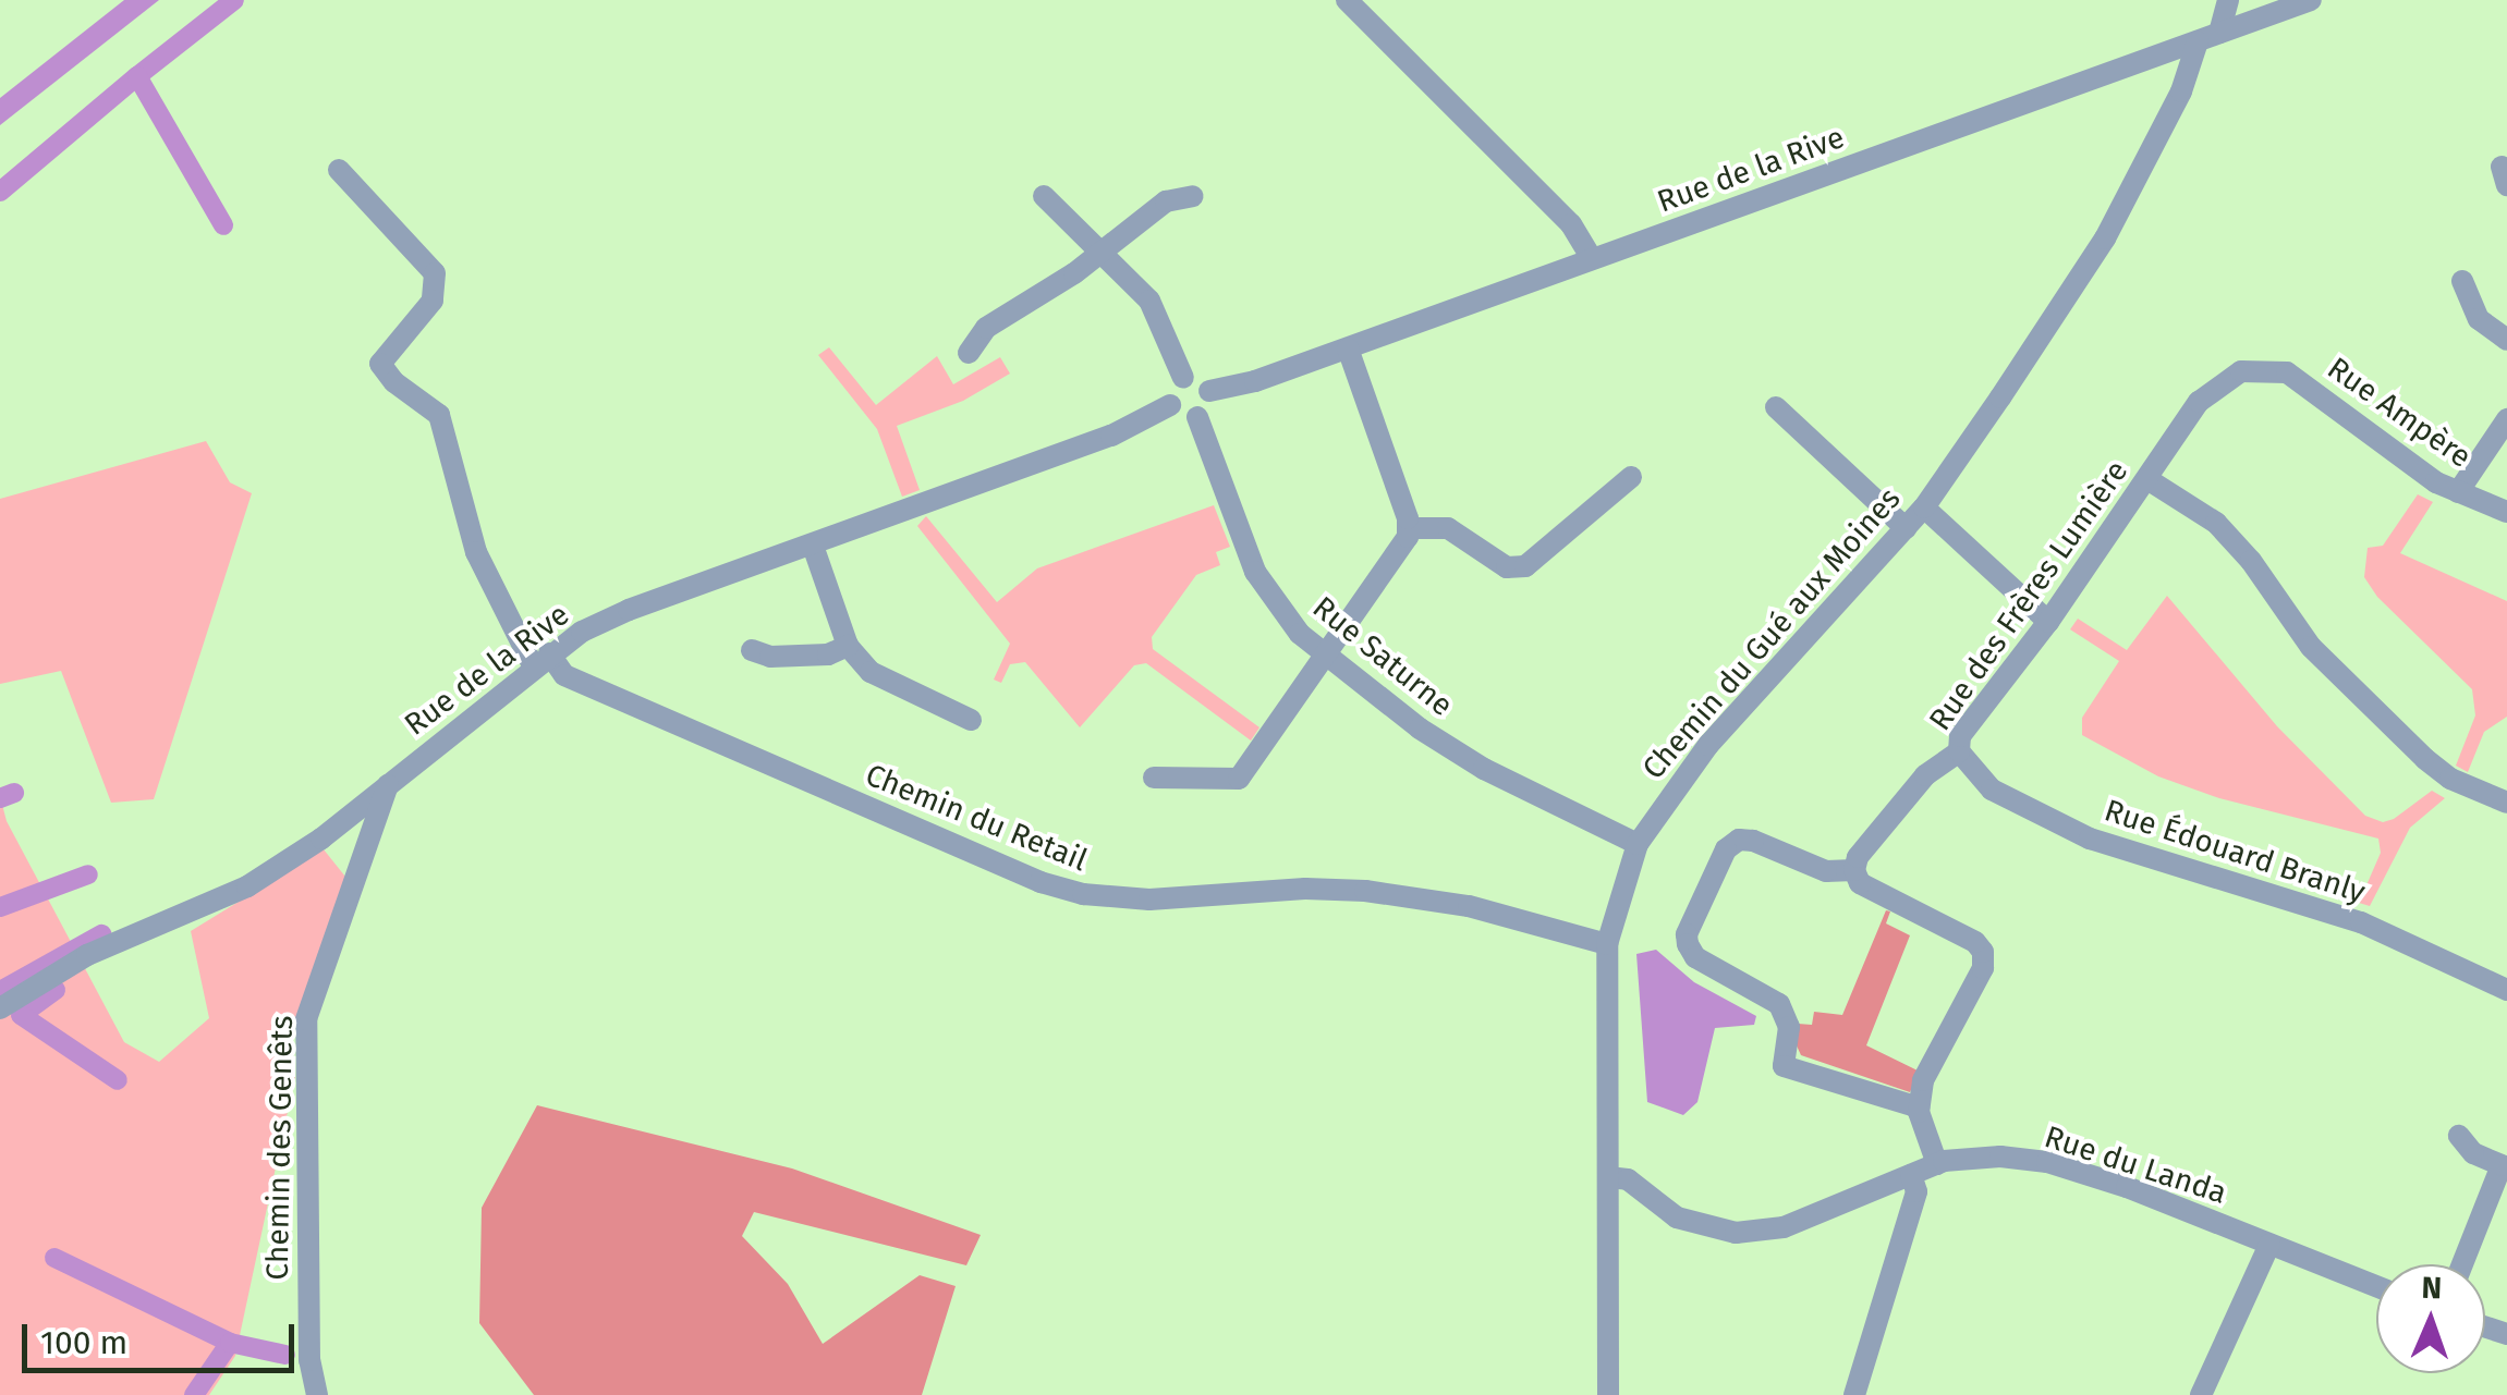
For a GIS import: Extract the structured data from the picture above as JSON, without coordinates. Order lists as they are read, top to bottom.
{
  "streets": {
    "street": [
      "Rue de la Rive",
      "Rue Ampère",
      "Rue des Frères Lumière",
      "Chemin du Gué aux Moines",
      "Rue Saturne",
      "Chemin du Retail",
      "Rue Édouard Branly",
      "Chemin des Genêts",
      "Rue du Landa"
    ]
  },
  "crossings": [
    ["Rue de la Rive", "Chemin du Gué aux Moines"],
    ["Rue de la Rive", "Rue Saturne"],
    ["Rue de la Rive", "Chemin du Retail"],
    ["Rue de la Rive", "Chemin des Genêts"],
    ["Rue Ampère", "Rue des Frères Lumière"],
    ["Rue des Frères Lumière", "Rue Édouard Branly"],
    ["Chemin du Gué aux Moines", "Rue Saturne"],
    ["Chemin du Gué aux Moines", "Chemin du Retail"],
    ["Chemin du Gué aux Moines", "Rue du Landa"]
  ],
  "scale_bar": "100 m",
  "north": "top"
}
